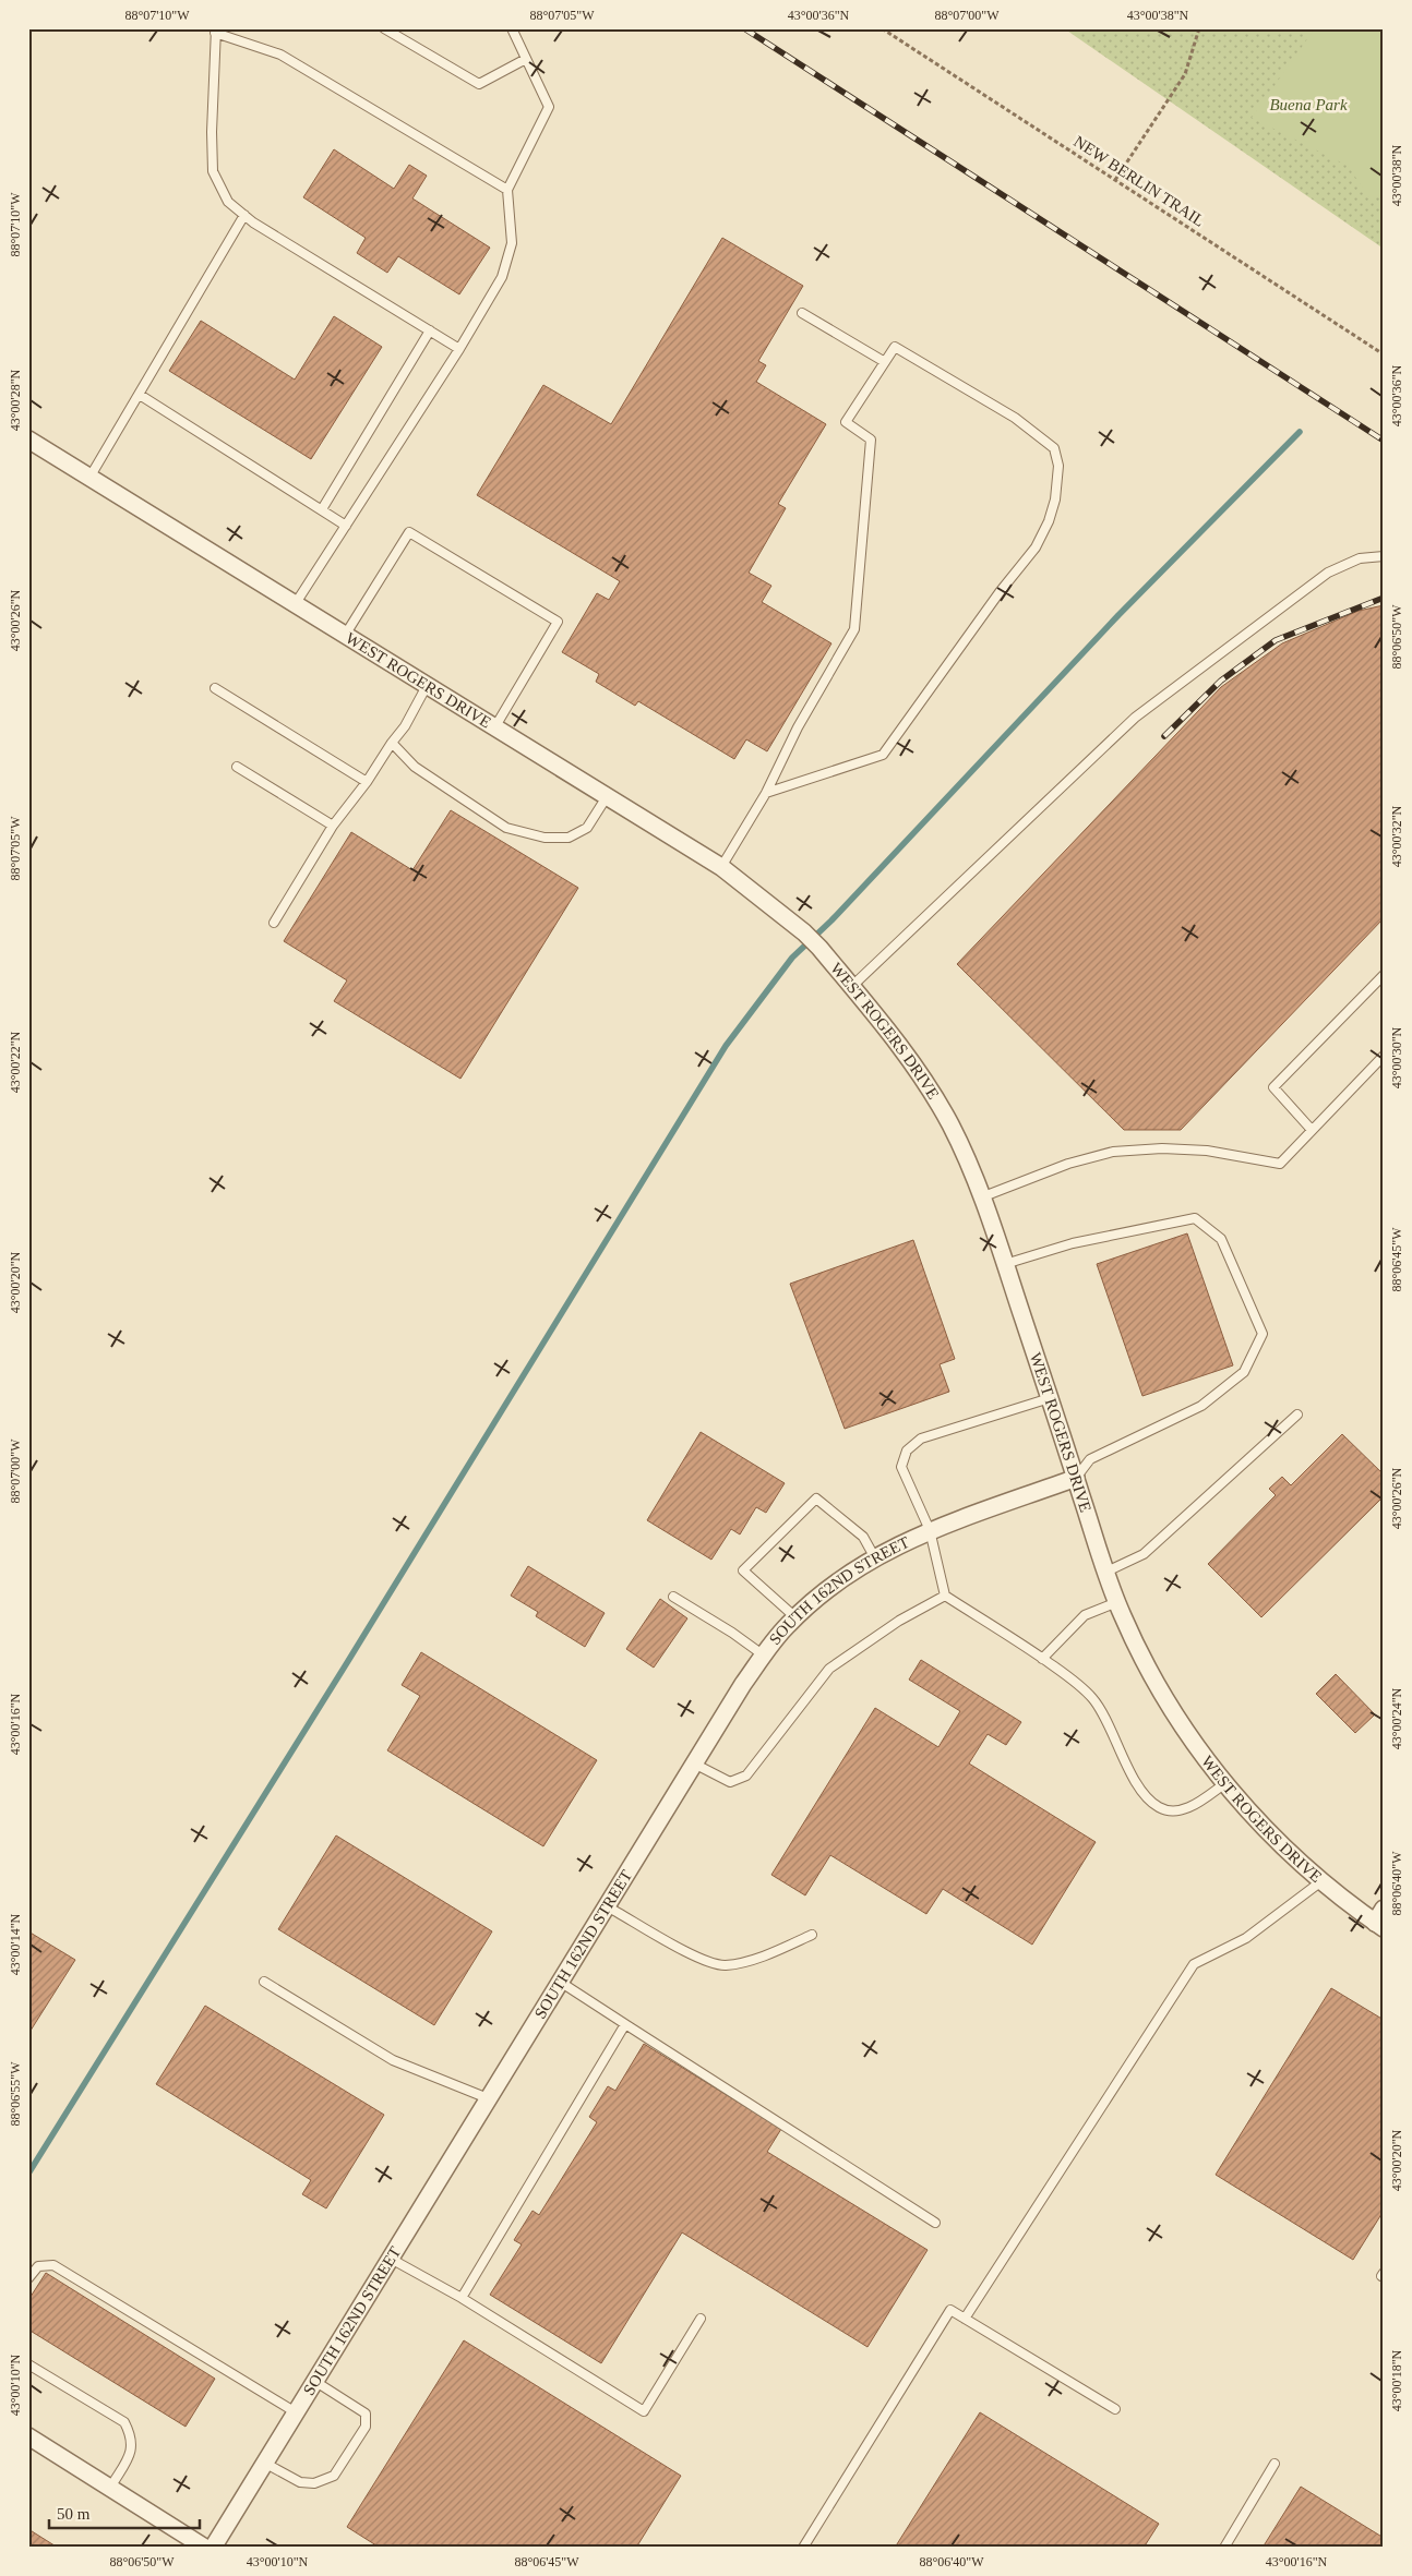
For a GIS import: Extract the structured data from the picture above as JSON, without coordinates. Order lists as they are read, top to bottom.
{
  "streets": {
    "street": ["WEST ROGERS DRIVE", "SOUTH 162ND STREET"],
    "path": ["NEW BERLIN TRAIL"]
  },
  "crossings": [
    ["WEST ROGERS DRIVE", "SOUTH 162ND STREET"]
  ],
  "parks": ["Buena Park"],
  "scale_bar": "50 m",
  "coordinates": [
    "88°07'10\"W",
    "88°07'05\"W",
    "43°00'36\"N",
    "88°07'00\"W",
    "43°00'38\"N",
    "43°00'28\"N",
    "43°00'26\"N",
    "88°06'50\"W",
    "43°00'32\"N",
    "43°00'30\"N",
    "43°00'22\"N",
    "88°06'45\"W",
    "43°00'20\"N",
    "43°00'24\"N",
    "43°00'16\"N",
    "88°06'40\"W",
    "43°00'14\"N",
    "88°06'55\"W",
    "43°00'18\"N",
    "43°00'10\"N"
  ]
}
